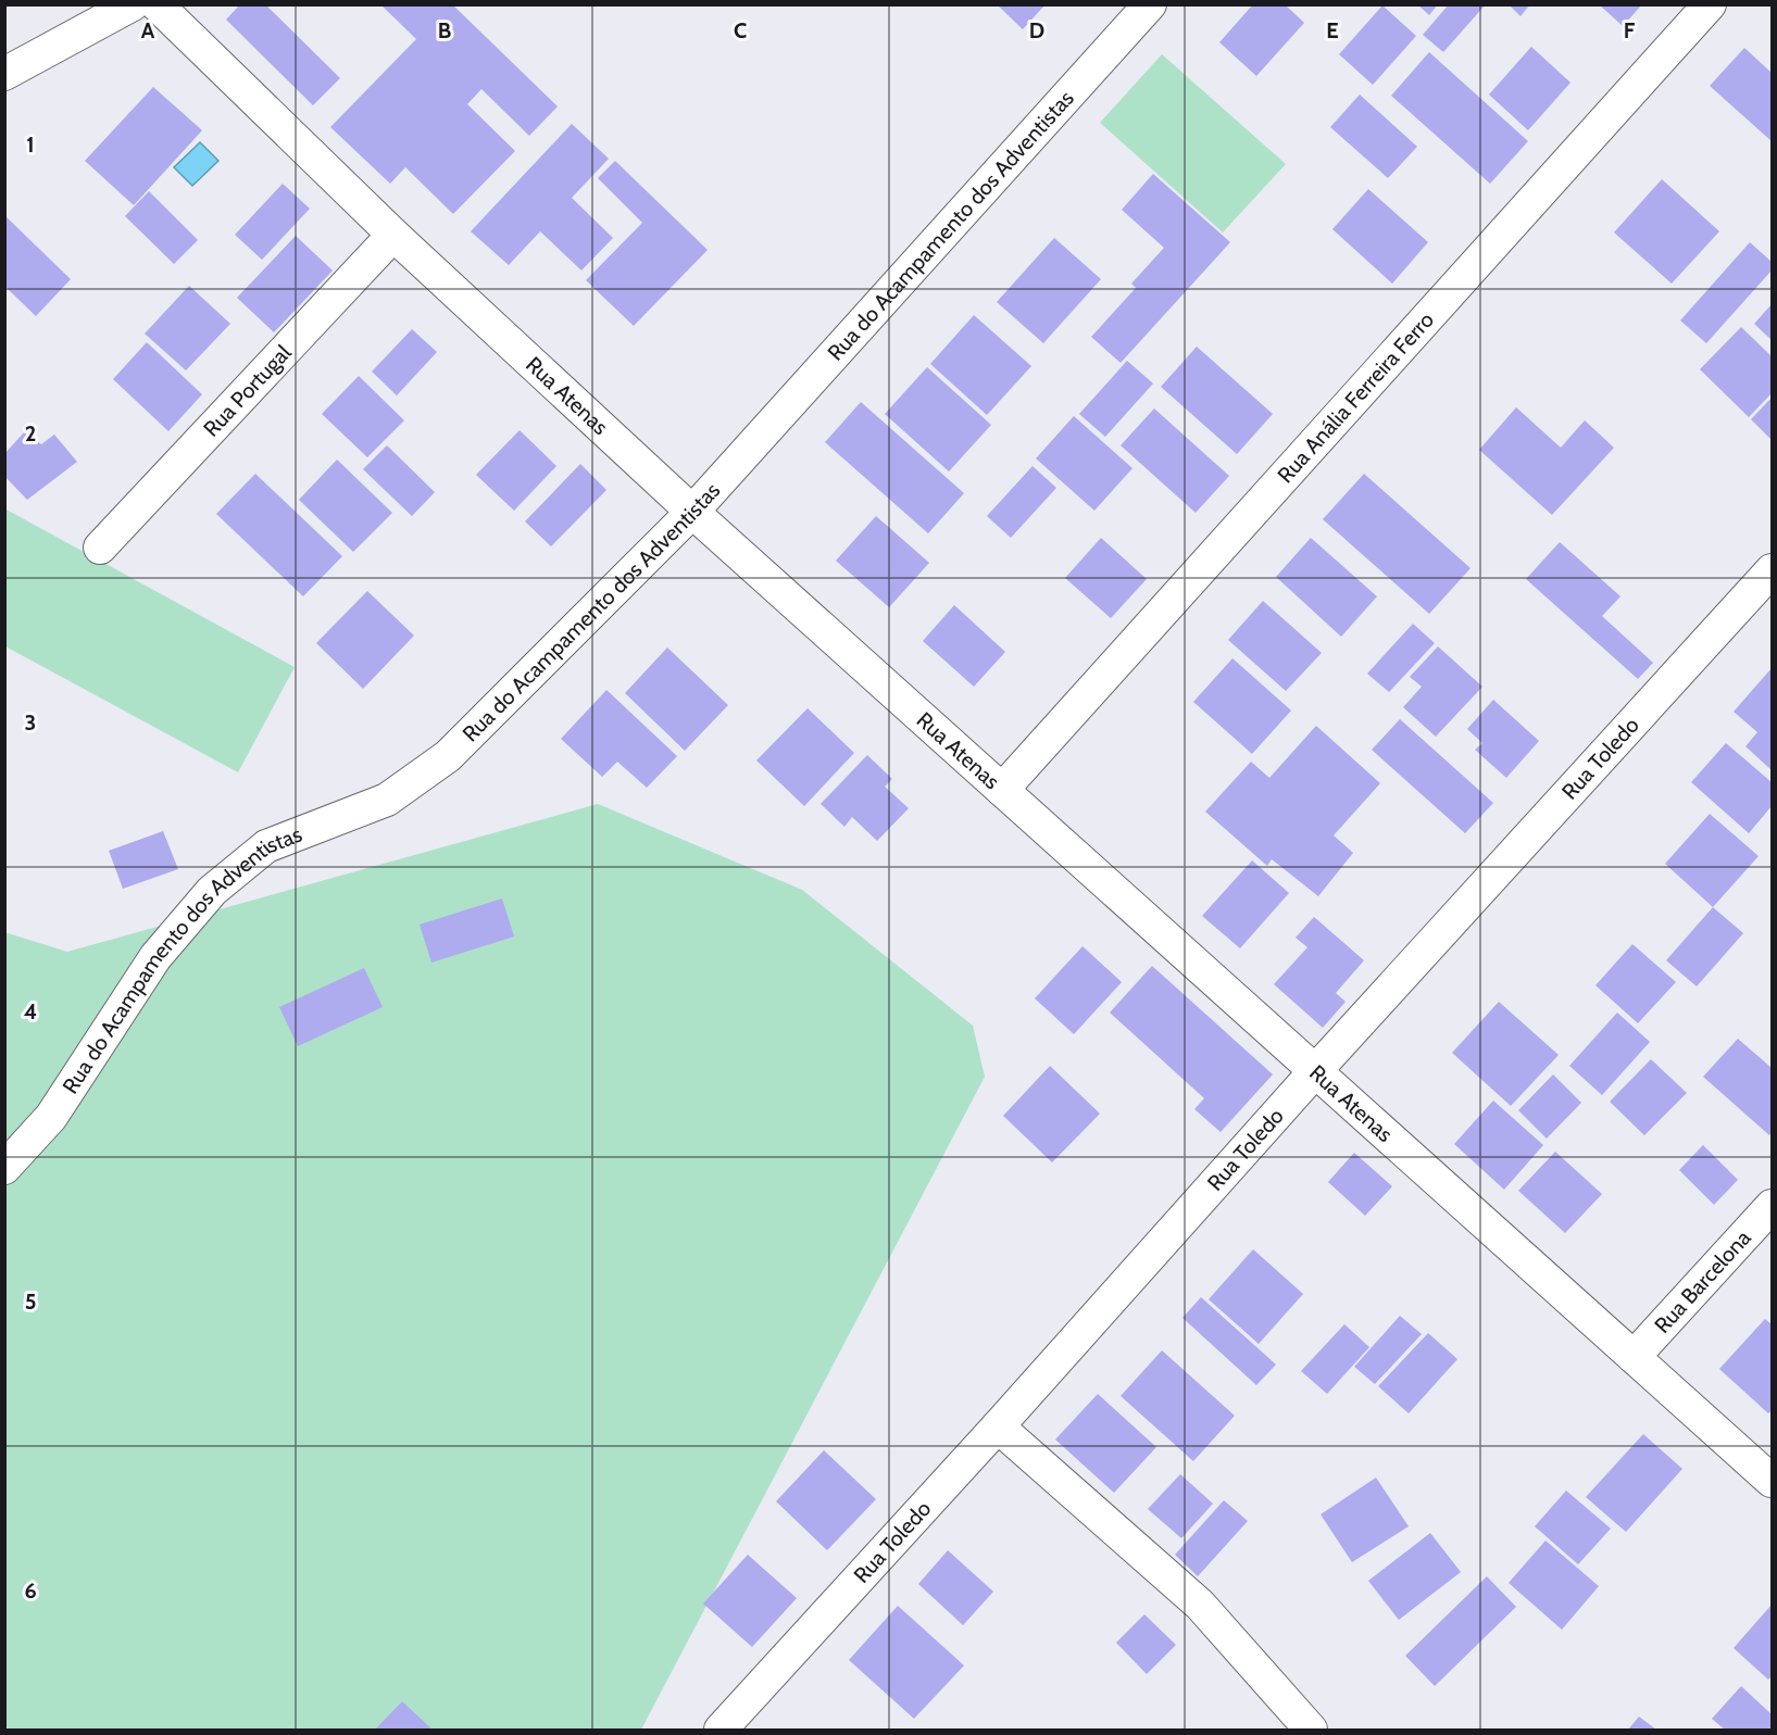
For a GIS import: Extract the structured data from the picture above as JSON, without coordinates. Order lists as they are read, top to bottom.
{
  "streets": {
    "street": [
      "Rua do Acampamento dos Adventistas",
      "Rua Portugal",
      "Rua Atenas",
      "Rua Anália Ferreira Ferro",
      "Rua Toledo",
      "Rua Barcelona"
    ]
  },
  "crossings": [
    ["Rua do Acampamento dos Adventistas", "Rua Atenas"],
    ["Rua Portugal", "Rua Atenas"],
    ["Rua Atenas", "Rua Anália Ferreira Ferro"],
    ["Rua Atenas", "Rua Toledo"],
    ["Rua Atenas", "Rua Barcelona"]
  ],
  "grid": {
    "columns": [
      "A",
      "B",
      "C",
      "D",
      "E",
      "F"
    ],
    "rows": [
      "1",
      "2",
      "3",
      "4",
      "5",
      "6"
    ]
  }
}
